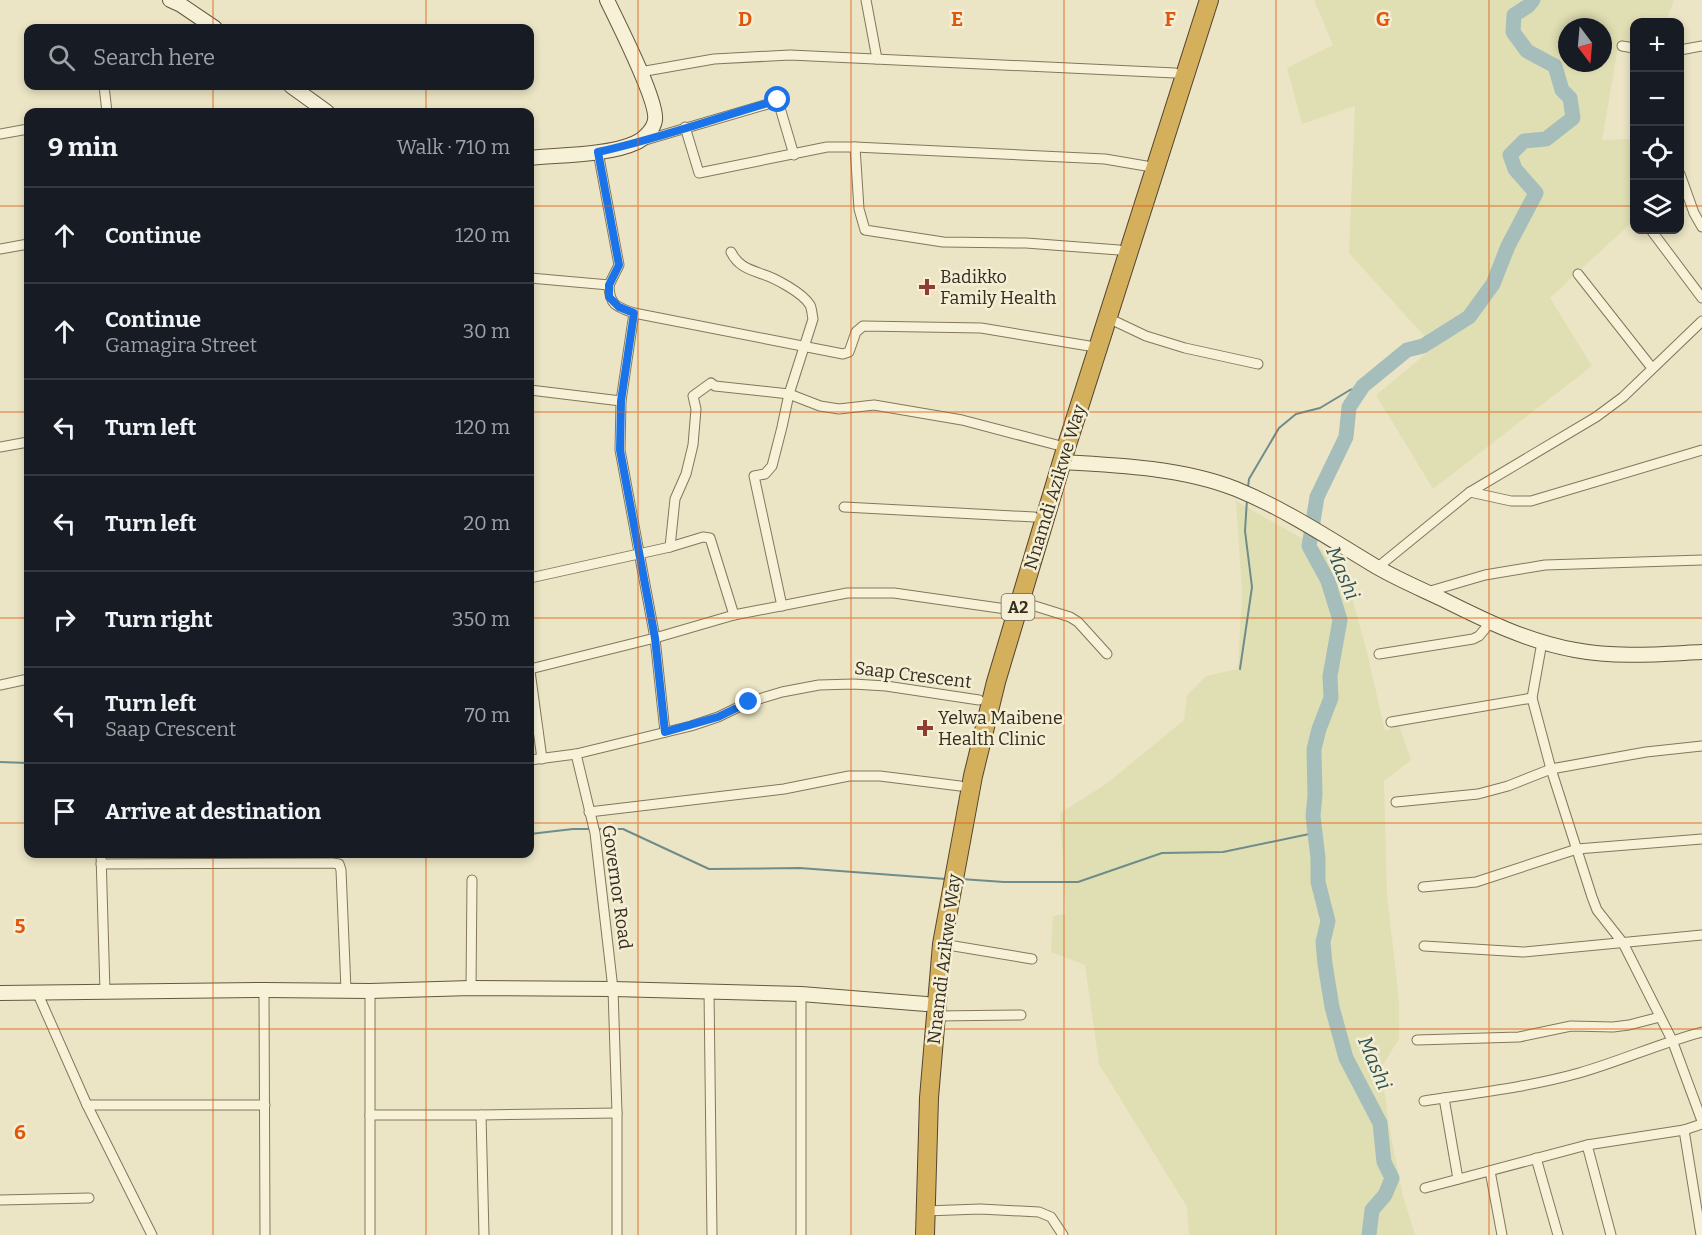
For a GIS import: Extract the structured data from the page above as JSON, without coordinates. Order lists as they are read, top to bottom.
{
  "streets": {
    "highway": ["Nnamdi Azikwe Way", "A2"],
    "street": ["Saap Crescent", "Governor Road"]
  },
  "crossings": [
    ["Nnamdi Azikwe Way", "Saap Crescent"],
    ["Saap Crescent", "Governor Road"]
  ],
  "water": ["Mashi"],
  "places": {
    "health": ["Badikko Family Health", "Yelwa Maibene Health Clinic"]
  },
  "north": "bottom",
  "page": {
    "map_buttons": ["+", "−"],
    "search": "Search here",
    "heading": ["9 min", "Walk · 710 m"],
    "list": [
      ["Continue", "120 m"],
      ["Continue", "Gamagira Street", "30 m"],
      ["Turn left", "120 m"],
      ["Turn left", "20 m"],
      ["Turn right", "350 m"],
      ["Turn left", "Saap Crescent", "70 m"],
      "Arrive at destination"
    ]
  },
  "grid": {
    "columns": [
      "D",
      "E",
      "F",
      "G"
    ],
    "rows": ["5", "6"]
  }
}
